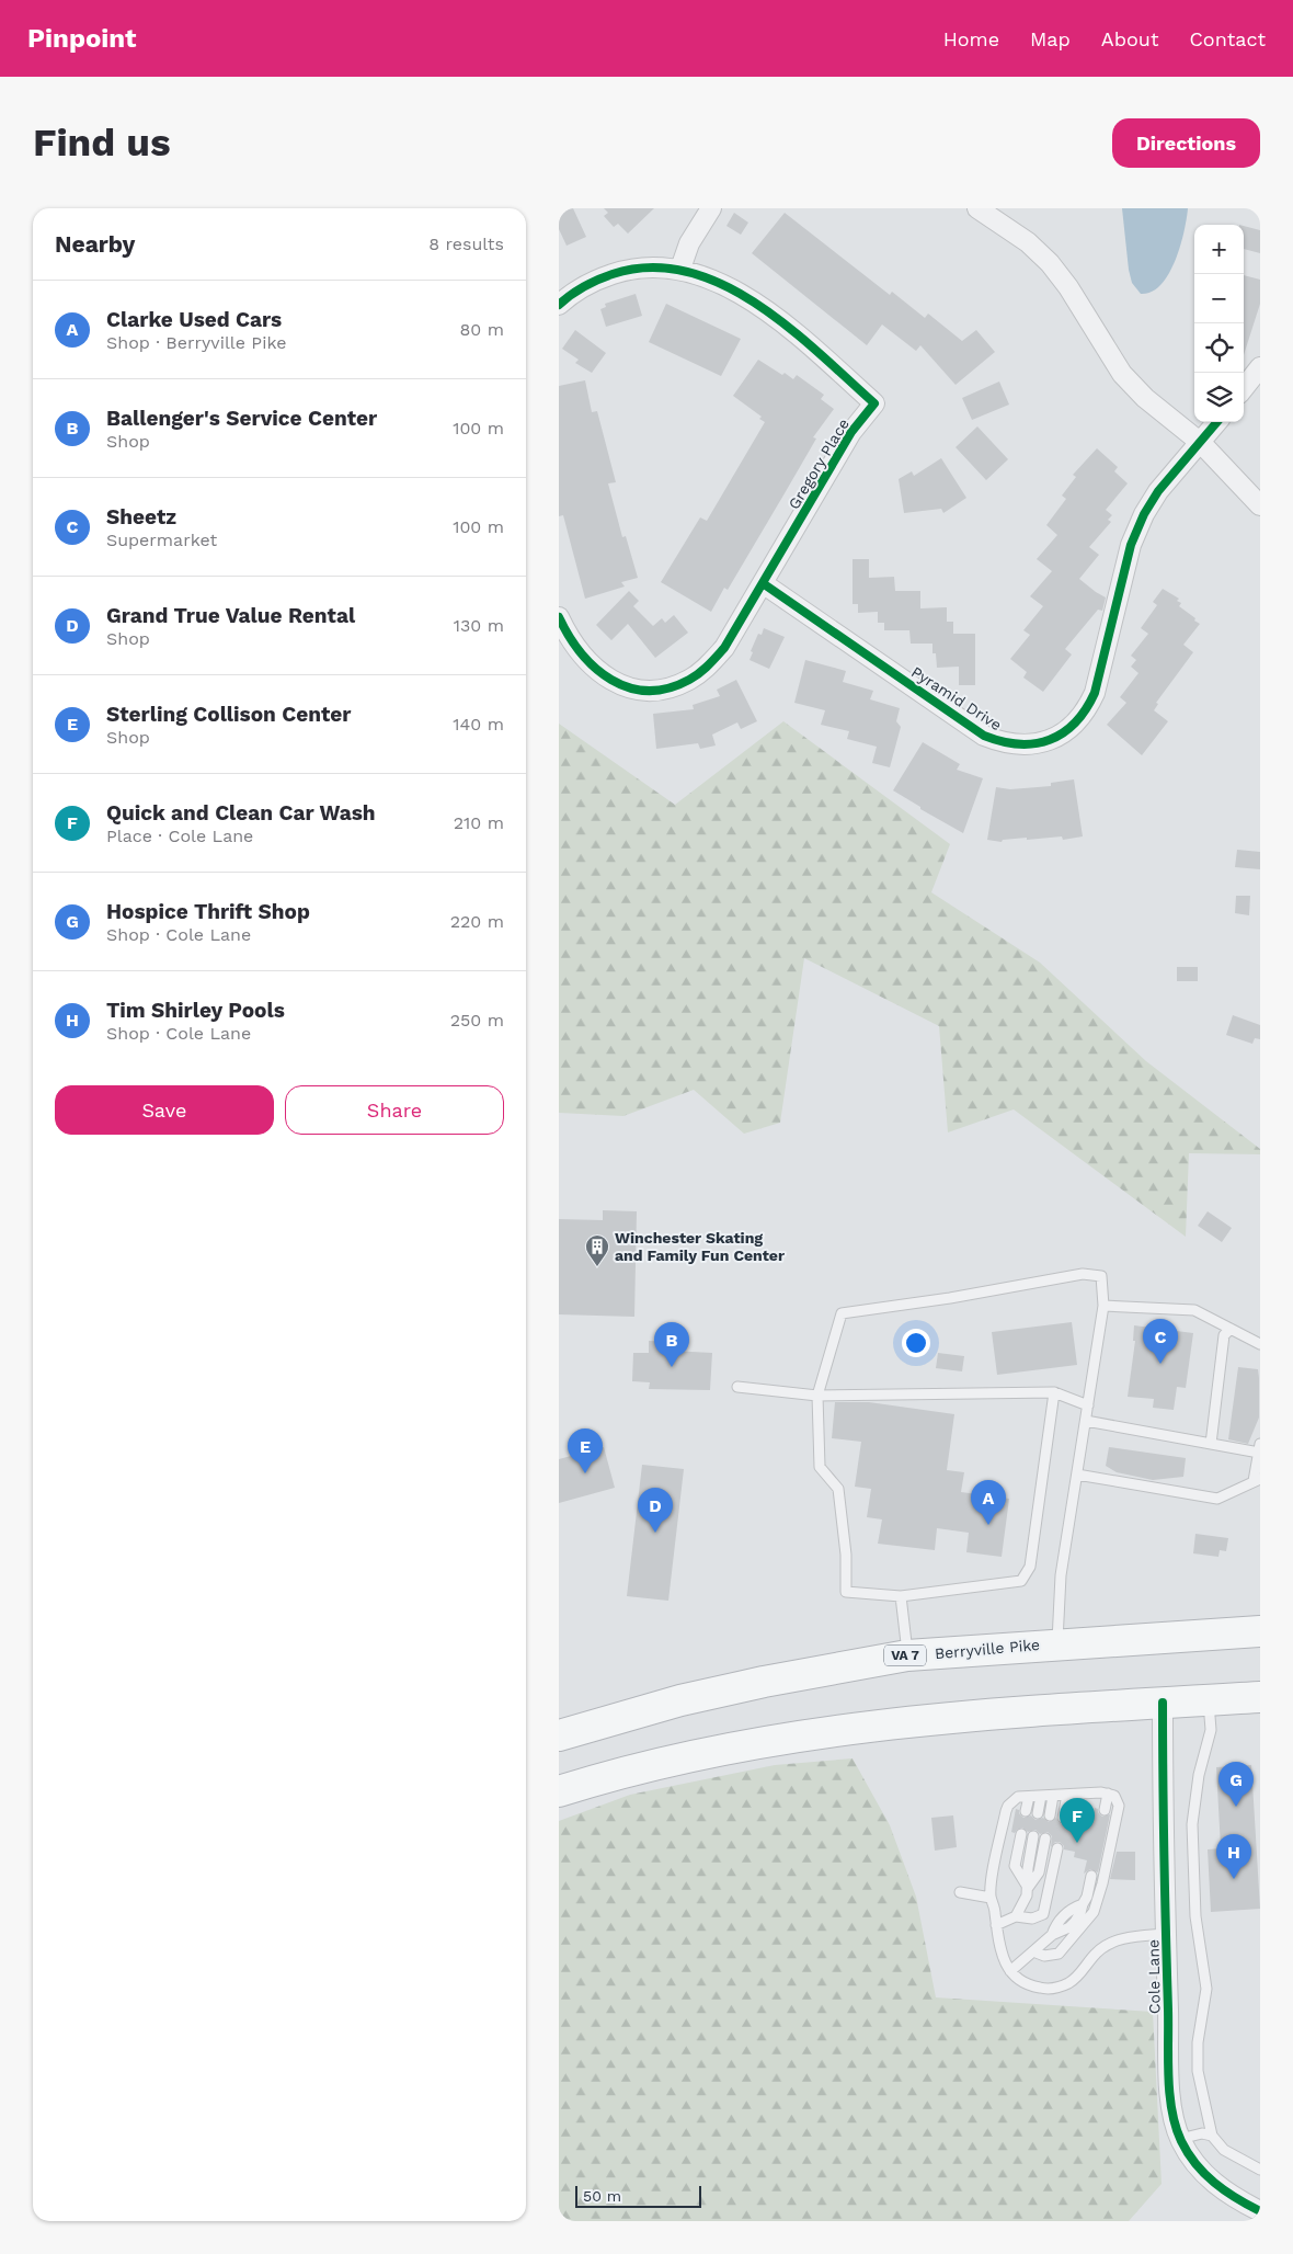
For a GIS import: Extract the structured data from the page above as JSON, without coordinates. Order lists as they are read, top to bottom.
{
  "streets": {
    "highway": ["Berryville Pike", "VA 7"],
    "street": ["Gregory Place", "Pyramid Drive", "Cole Lane"]
  },
  "crossings": [
    ["Gregory Place", "Pyramid Drive"]
  ],
  "places": {
    "building": ["Winchester Skating and Family Fun Center"]
  },
  "scale_bar": "50 m",
  "page": {
    "header": "Pinpoint",
    "nav": [
      "Home",
      "Map",
      "About",
      "Contact"
    ],
    "buttons": [
      "Directions",
      ["Save", "Share"]
    ],
    "title": "Find us",
    "heading": ["Nearby", "8 results"],
    "map_buttons": ["+", "−"],
    "list": [
      {
        "mark": "A",
        "name": "Clarke Used Cars",
        "note": "Shop · Berryville Pike",
        "value": "80 m"
      },
      {
        "mark": "B",
        "name": "Ballenger's Service Center",
        "note": "Shop",
        "value": "100 m"
      },
      {
        "mark": "C",
        "name": "Sheetz",
        "note": "Supermarket",
        "value": "100 m"
      },
      {
        "mark": "D",
        "name": "Grand True Value Rental",
        "note": "Shop",
        "value": "130 m"
      },
      {
        "mark": "E",
        "name": "Sterling Collison Center",
        "note": "Shop",
        "value": "140 m"
      },
      {
        "mark": "F",
        "name": "Quick and Clean Car Wash",
        "note": "Place · Cole Lane",
        "value": "210 m"
      },
      {
        "mark": "G",
        "name": "Hospice Thrift Shop",
        "note": "Shop · Cole Lane",
        "value": "220 m"
      },
      {
        "mark": "H",
        "name": "Tim Shirley Pools",
        "note": "Shop · Cole Lane",
        "value": "250 m"
      }
    ],
    "pins": [
      "C",
      "B",
      "E",
      "A",
      "D",
      "G",
      "F",
      "H"
    ],
    "scale": "50 m"
  }
}
